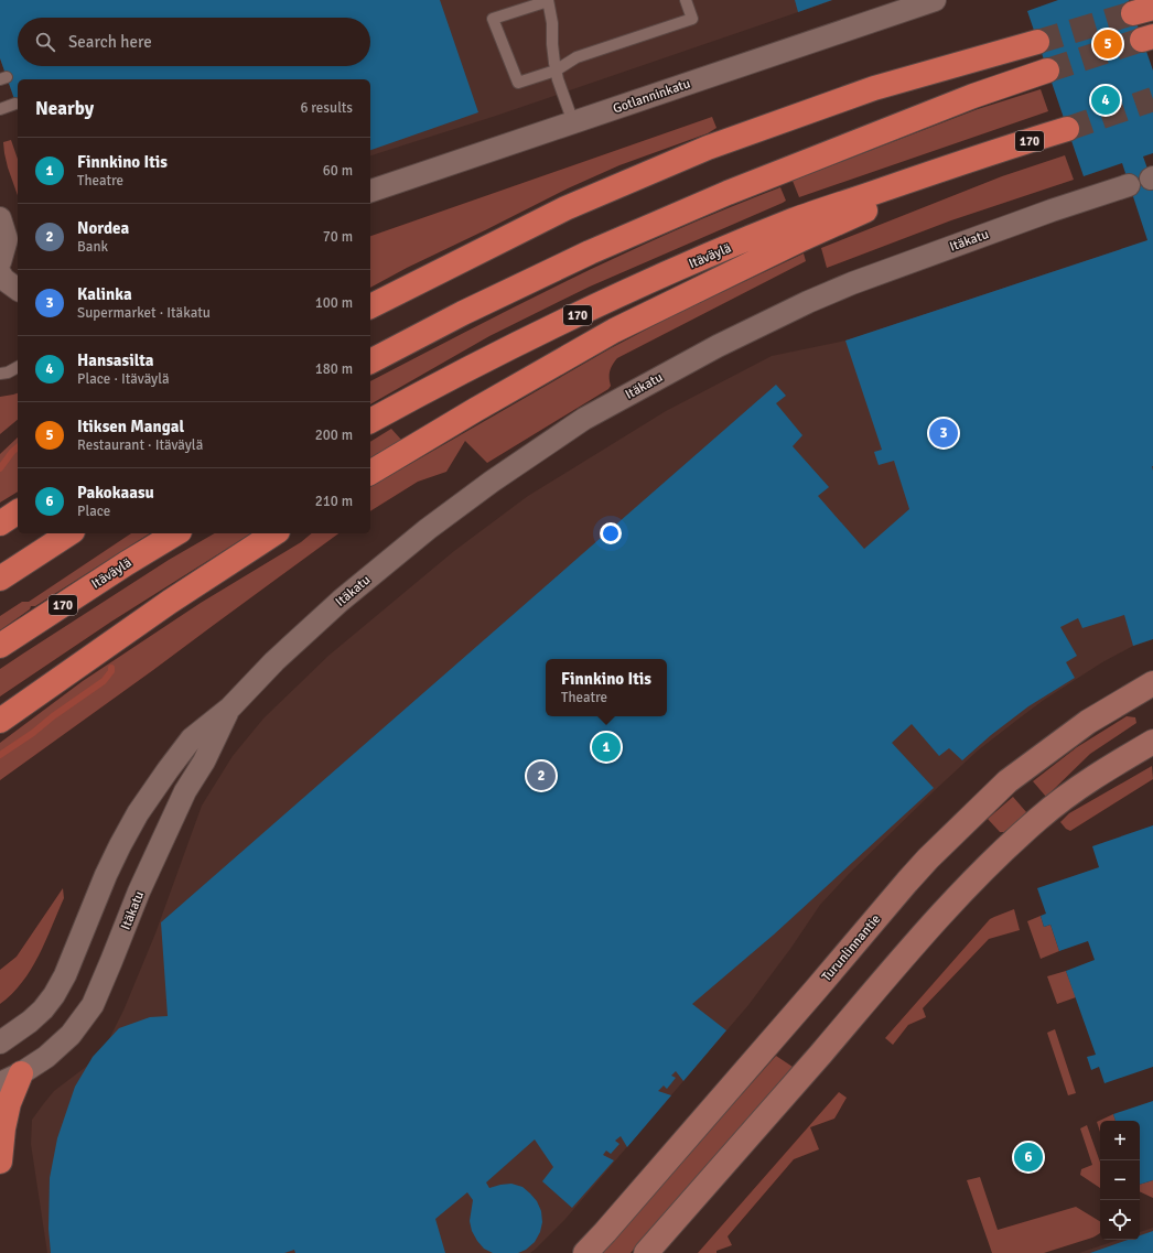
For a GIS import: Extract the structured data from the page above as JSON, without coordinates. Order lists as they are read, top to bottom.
{
  "streets": {
    "highway": ["170", "Itäväylä"],
    "main road": ["Turunlinnantie"],
    "street": ["Gotlanninkatu", "Itäkatu"]
  },
  "page": {
    "search": "Search here",
    "pins": [
      "5",
      "4",
      "3",
      "1",
      "2",
      "6"
    ],
    "heading": ["Nearby", "6 results"],
    "list": [
      {
        "mark": "1",
        "name": "Finnkino Itis",
        "note": "Theatre",
        "value": "60 m"
      },
      {
        "mark": "2",
        "name": "Nordea",
        "note": "Bank",
        "value": "70 m"
      },
      {
        "mark": "3",
        "name": "Kalinka",
        "note": "Supermarket · Itäkatu",
        "value": "100 m"
      },
      {
        "mark": "4",
        "name": "Hansasilta",
        "note": "Place · Itäväylä",
        "value": "180 m"
      },
      {
        "mark": "5",
        "name": "Itiksen Mangal",
        "note": "Restaurant · Itäväylä",
        "value": "200 m"
      },
      {
        "mark": "6",
        "name": "Pakokaasu",
        "note": "Place",
        "value": "210 m"
      }
    ],
    "popup": ["Finnkino Itis", "Theatre"],
    "map_buttons": ["+", "−"]
  }
}
